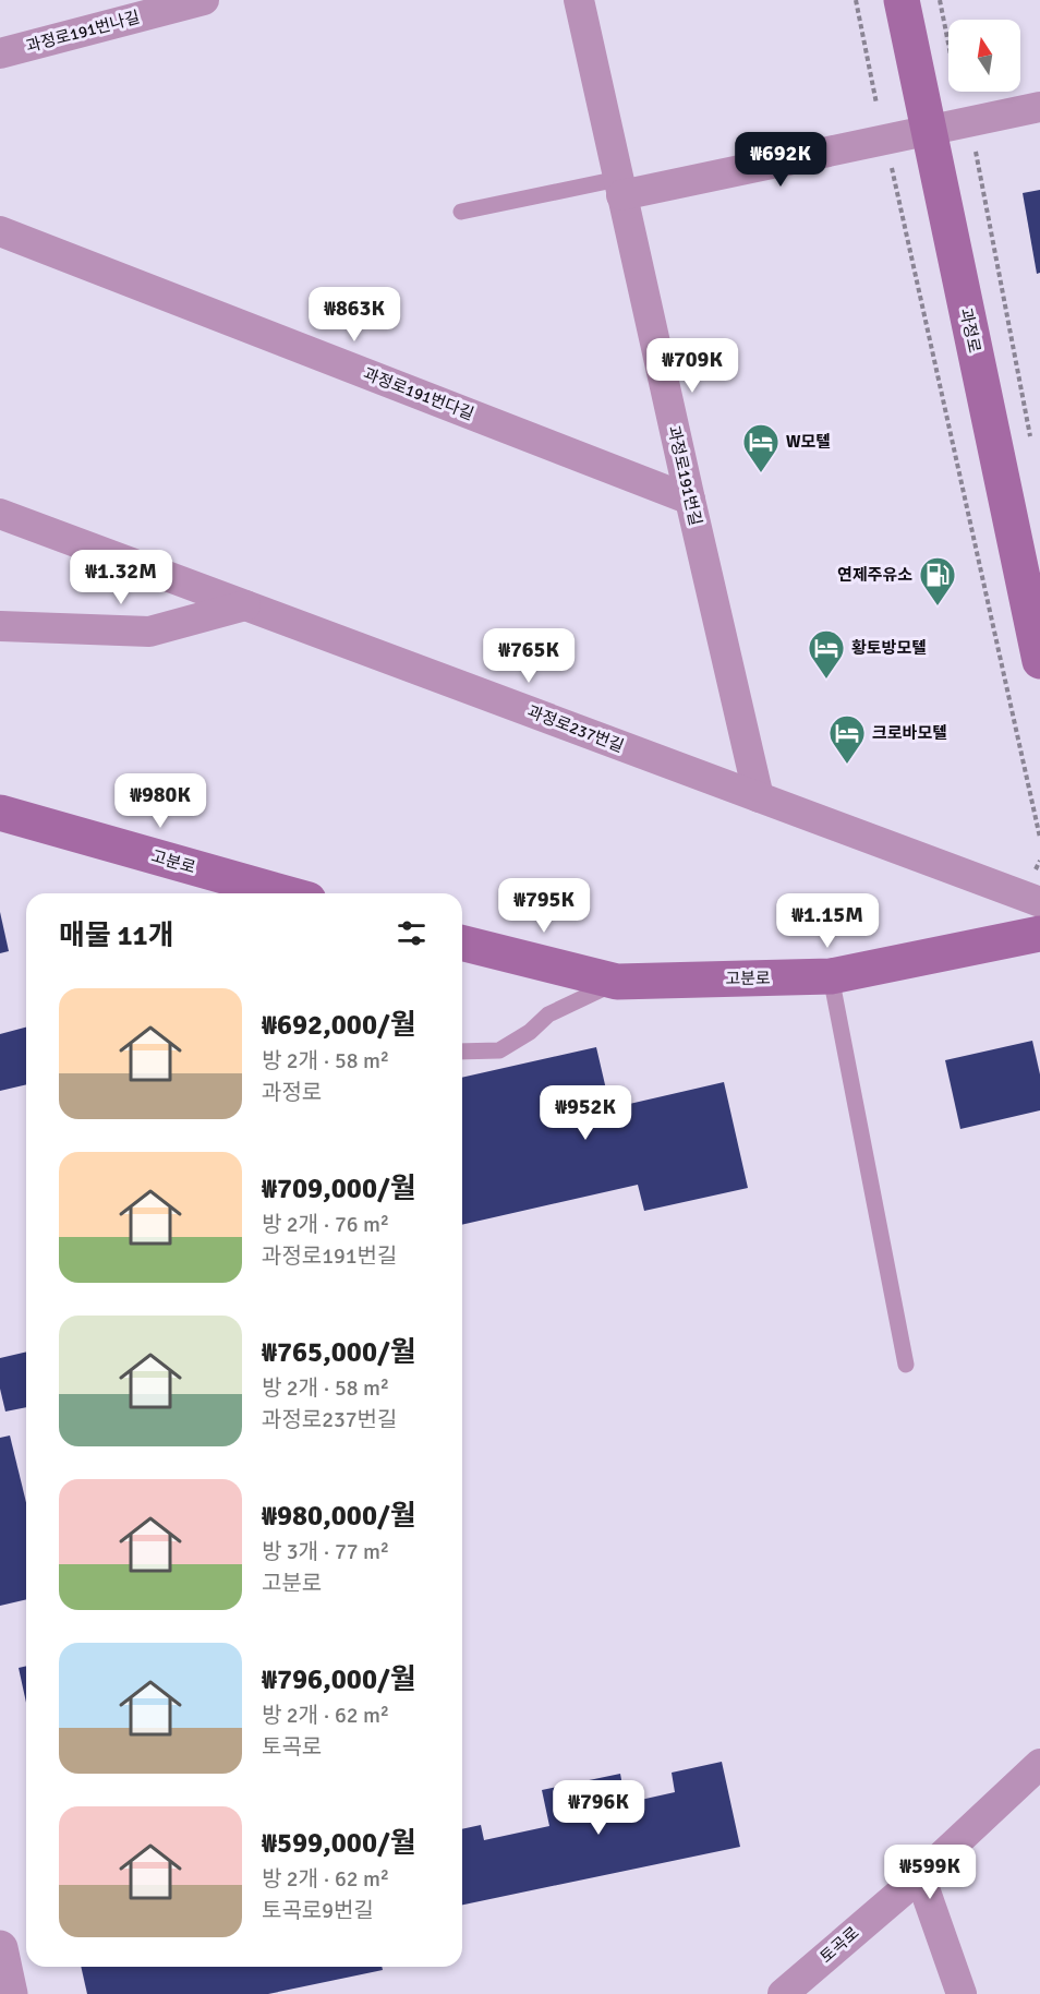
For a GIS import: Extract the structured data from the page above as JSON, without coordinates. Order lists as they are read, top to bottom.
{
  "streets": {
    "main road": ["과정로", "고분로"],
    "street": [
      "과정로191번나길",
      "과정로191번다길",
      "과정로191번길",
      "과정로237번길",
      "토곡로"
    ]
  },
  "crossings": [
    ["과정로191번다길", "과정로191번길"],
    ["과정로191번길", "과정로237번길"]
  ],
  "places": {
    "hotel": ["W모텔", "황토방모텔", "크로바모텔"],
    "fuel station": ["연제주유소"]
  },
  "north": "top",
  "page": {
    "price": [
      "₩692K",
      "₩863K",
      "₩709K",
      "₩1.32M",
      "₩765K",
      "₩980K",
      "₩795K",
      "₩1.15M",
      "₩952K",
      "₩796K",
      "₩599K"
    ],
    "heading": "매물 11개",
    "list": [
      {
        "name": "₩692,000/월",
        "note": "방 2개 · 58 m² · 과정로"
      },
      {
        "name": "₩709,000/월",
        "note": "방 2개 · 76 m² · 과정로191번길"
      },
      {
        "name": "₩765,000/월",
        "note": "방 2개 · 58 m² · 과정로237번길"
      },
      {
        "name": "₩980,000/월",
        "note": "방 3개 · 77 m² · 고분로"
      },
      {
        "name": "₩796,000/월",
        "note": "방 2개 · 62 m² · 토곡로"
      },
      {
        "name": "₩599,000/월",
        "note": "방 2개 · 62 m² · 토곡로9번길"
      }
    ]
  }
}
